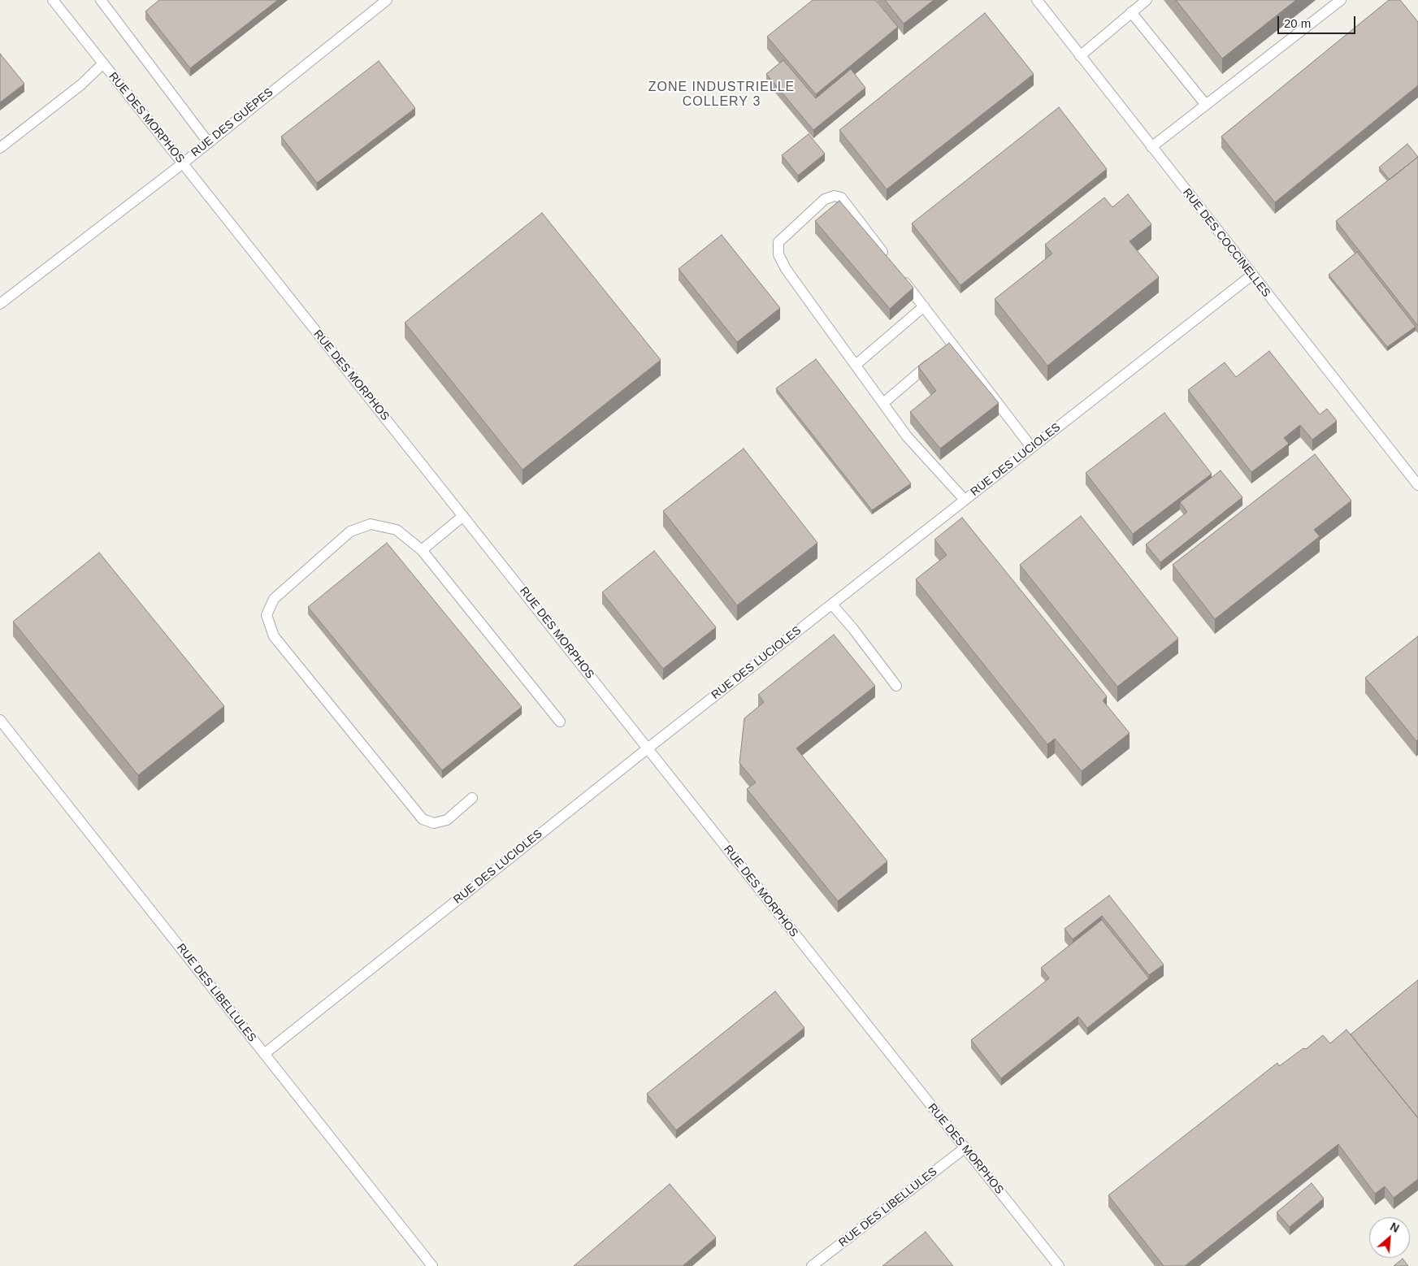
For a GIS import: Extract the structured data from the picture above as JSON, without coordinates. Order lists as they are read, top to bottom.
{
  "streets": {
    "lane": [
      "RUE DES MORPHOS",
      "RUE DES GUÈPES",
      "RUE DES COCCINELLES",
      "RUE DES LUCIOLES",
      "RUE DES LIBELLULES"
    ]
  },
  "crossings": [
    ["RUE DES MORPHOS", "RUE DES GUÈPES"],
    ["RUE DES MORPHOS", "RUE DES LUCIOLES"],
    ["RUE DES MORPHOS", "RUE DES LIBELLULES"],
    ["RUE DES COCCINELLES", "RUE DES LUCIOLES"],
    ["RUE DES LUCIOLES", "RUE DES LIBELLULES"]
  ],
  "districts": ["ZONE INDUSTRIELLE COLLERY 3"],
  "scale_bar": "20 m",
  "north": "top right"
}
